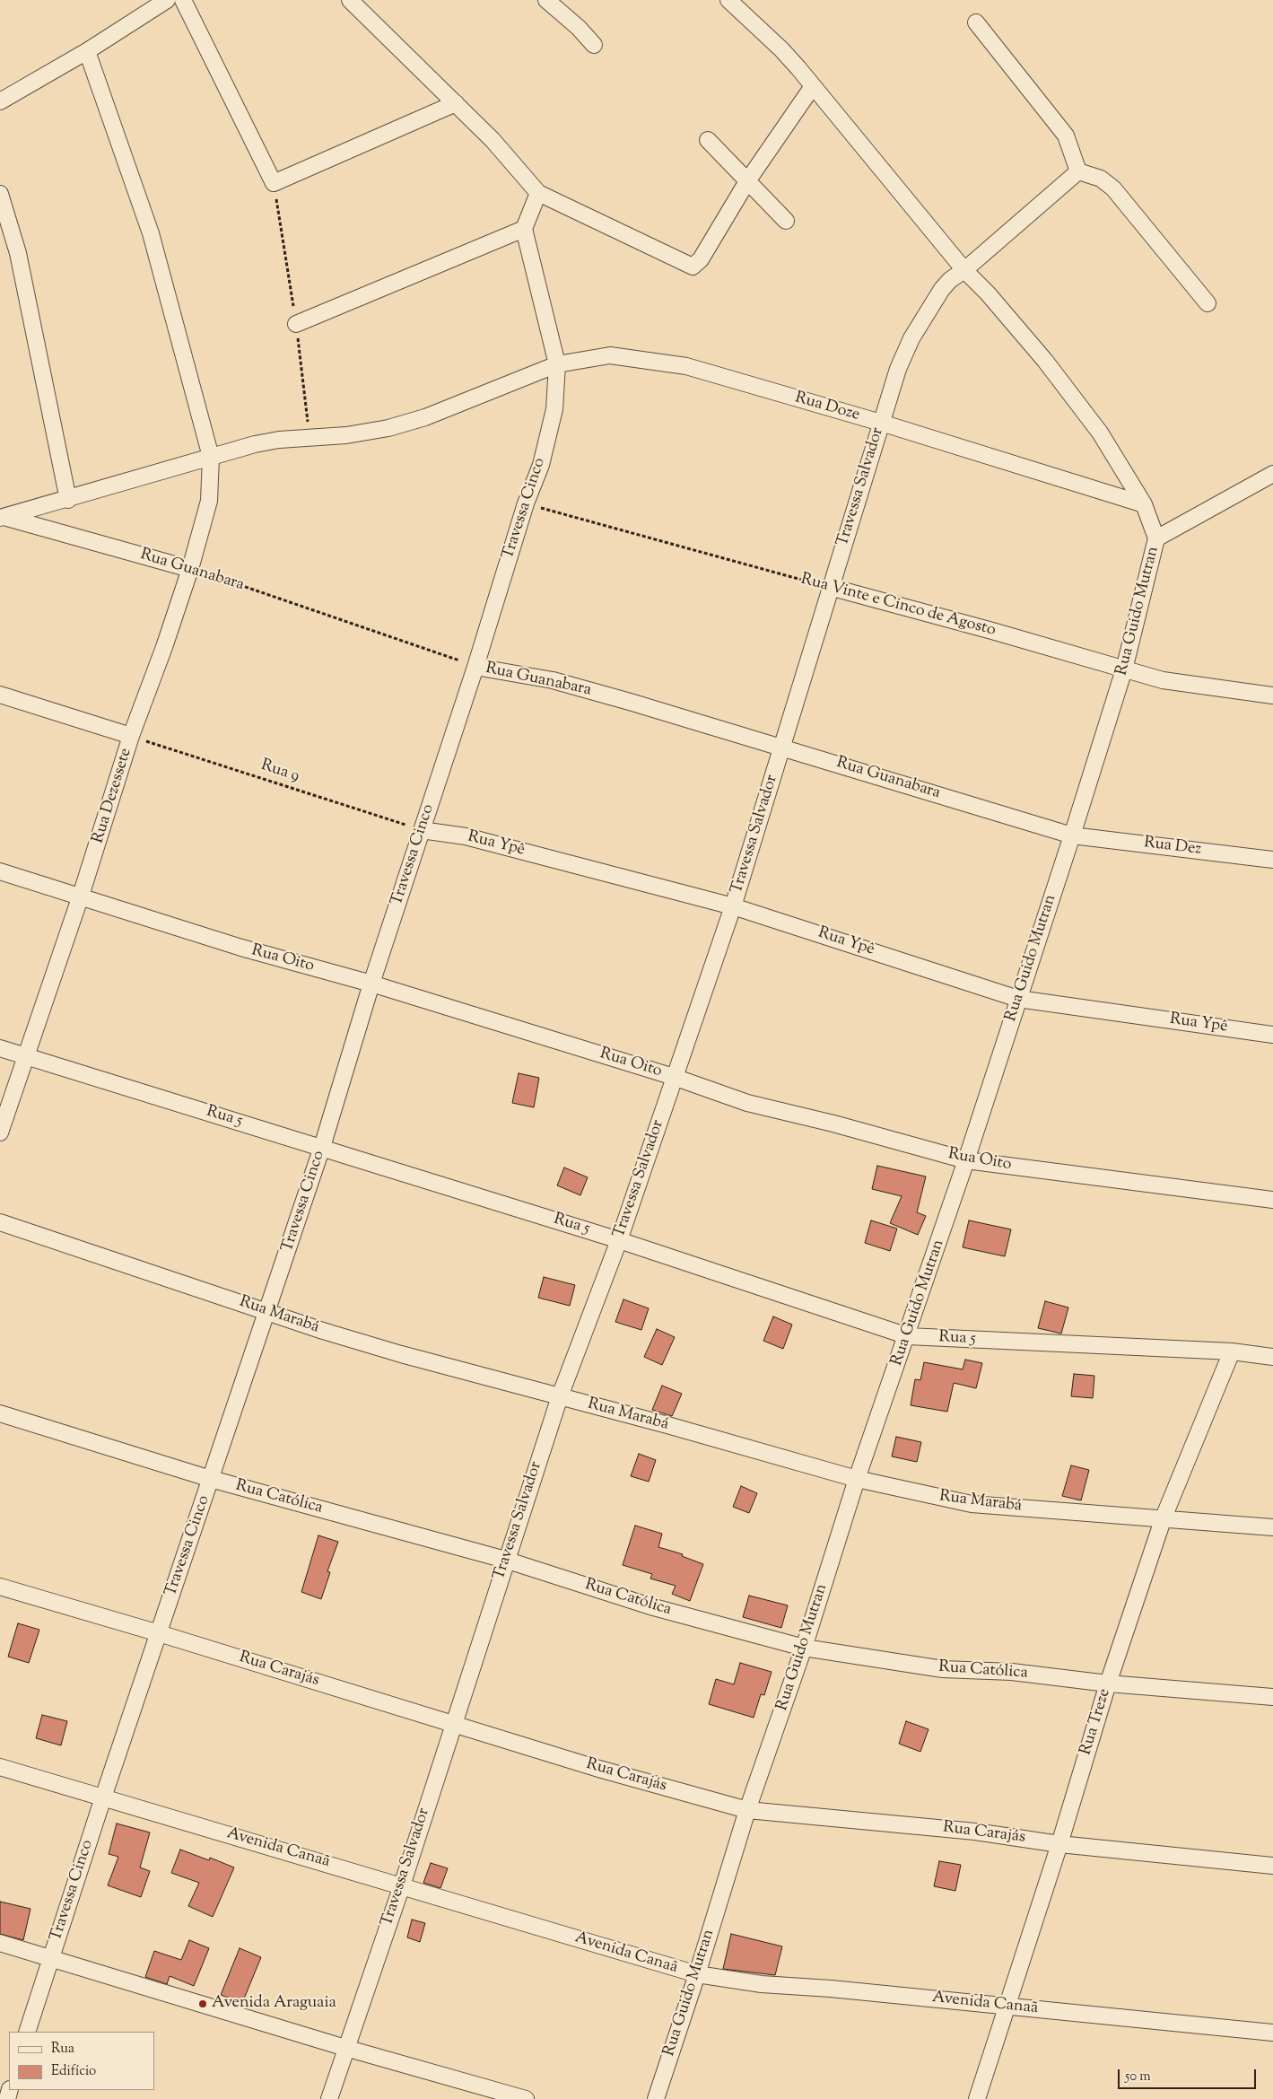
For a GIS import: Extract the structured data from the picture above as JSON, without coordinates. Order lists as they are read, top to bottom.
{
  "streets": {
    "street": [
      "Rua Doze",
      "Travessa Salvador",
      "Travessa Cinco",
      "Rua Guanabara",
      "Rua Vinte e Cinco de Agosto",
      "Rua Guido Mutran",
      "Rua Dezessete",
      "Rua Ypê",
      "Rua Dez",
      "Rua Oito",
      "Rua 5",
      "Rua Marabá",
      "Rua Católica",
      "Rua Carajás",
      "Rua Treze",
      "Avenida Canaã"
    ],
    "path": ["Rua 9"]
  },
  "crossings": [
    ["Rua Doze", "Travessa Salvador"],
    ["Rua Doze", "Travessa Cinco"],
    ["Rua Doze", "Rua Guanabara"],
    ["Rua Doze", "Rua Guido Mutran"],
    ["Rua Doze", "Rua Dezessete"],
    ["Travessa Salvador", "Rua Guanabara"],
    ["Travessa Salvador", "Rua Vinte e Cinco de Agosto"],
    ["Travessa Salvador", "Rua Guido Mutran"],
    ["Travessa Salvador", "Rua Ypê"],
    ["Travessa Salvador", "Rua Oito"],
    ["Travessa Salvador", "Rua 5"],
    ["Travessa Salvador", "Rua Marabá"],
    ["Travessa Salvador", "Rua Católica"],
    ["Travessa Salvador", "Rua Carajás"],
    ["Travessa Salvador", "Avenida Canaã"],
    ["Travessa Cinco", "Rua Guanabara"],
    ["Travessa Cinco", "Rua Vinte e Cinco de Agosto"],
    ["Travessa Cinco", "Rua 9"],
    ["Travessa Cinco", "Rua Ypê"],
    ["Travessa Cinco", "Rua Oito"],
    ["Travessa Cinco", "Rua 5"],
    ["Travessa Cinco", "Rua Marabá"],
    ["Travessa Cinco", "Rua Católica"],
    ["Travessa Cinco", "Rua Carajás"],
    ["Travessa Cinco", "Avenida Canaã"],
    ["Rua Guanabara", "Rua Guido Mutran"],
    ["Rua Guanabara", "Rua Dezessete"],
    ["Rua Guanabara", "Rua Dez"],
    ["Rua Vinte e Cinco de Agosto", "Rua Guido Mutran"],
    ["Rua Guido Mutran", "Rua Ypê"],
    ["Rua Guido Mutran", "Rua Dez"],
    ["Rua Guido Mutran", "Rua Oito"],
    ["Rua Guido Mutran", "Rua 5"],
    ["Rua Guido Mutran", "Rua Marabá"],
    ["Rua Guido Mutran", "Rua Católica"],
    ["Rua Guido Mutran", "Rua Carajás"],
    ["Rua Guido Mutran", "Avenida Canaã"],
    ["Rua 9", "Rua Dezessete"],
    ["Rua 9", "Rua Ypê"],
    ["Rua Dezessete", "Rua Oito"],
    ["Rua Dezessete", "Rua 5"],
    ["Rua 5", "Rua Treze"],
    ["Rua Marabá", "Rua Treze"],
    ["Rua Católica", "Rua Treze"],
    ["Rua Carajás", "Rua Treze"],
    ["Rua Treze", "Avenida Canaã"]
  ],
  "places": ["Avenida Araguaia"],
  "legend": ["Rua", "Edifício"],
  "scale_bar": "50 m"
}
